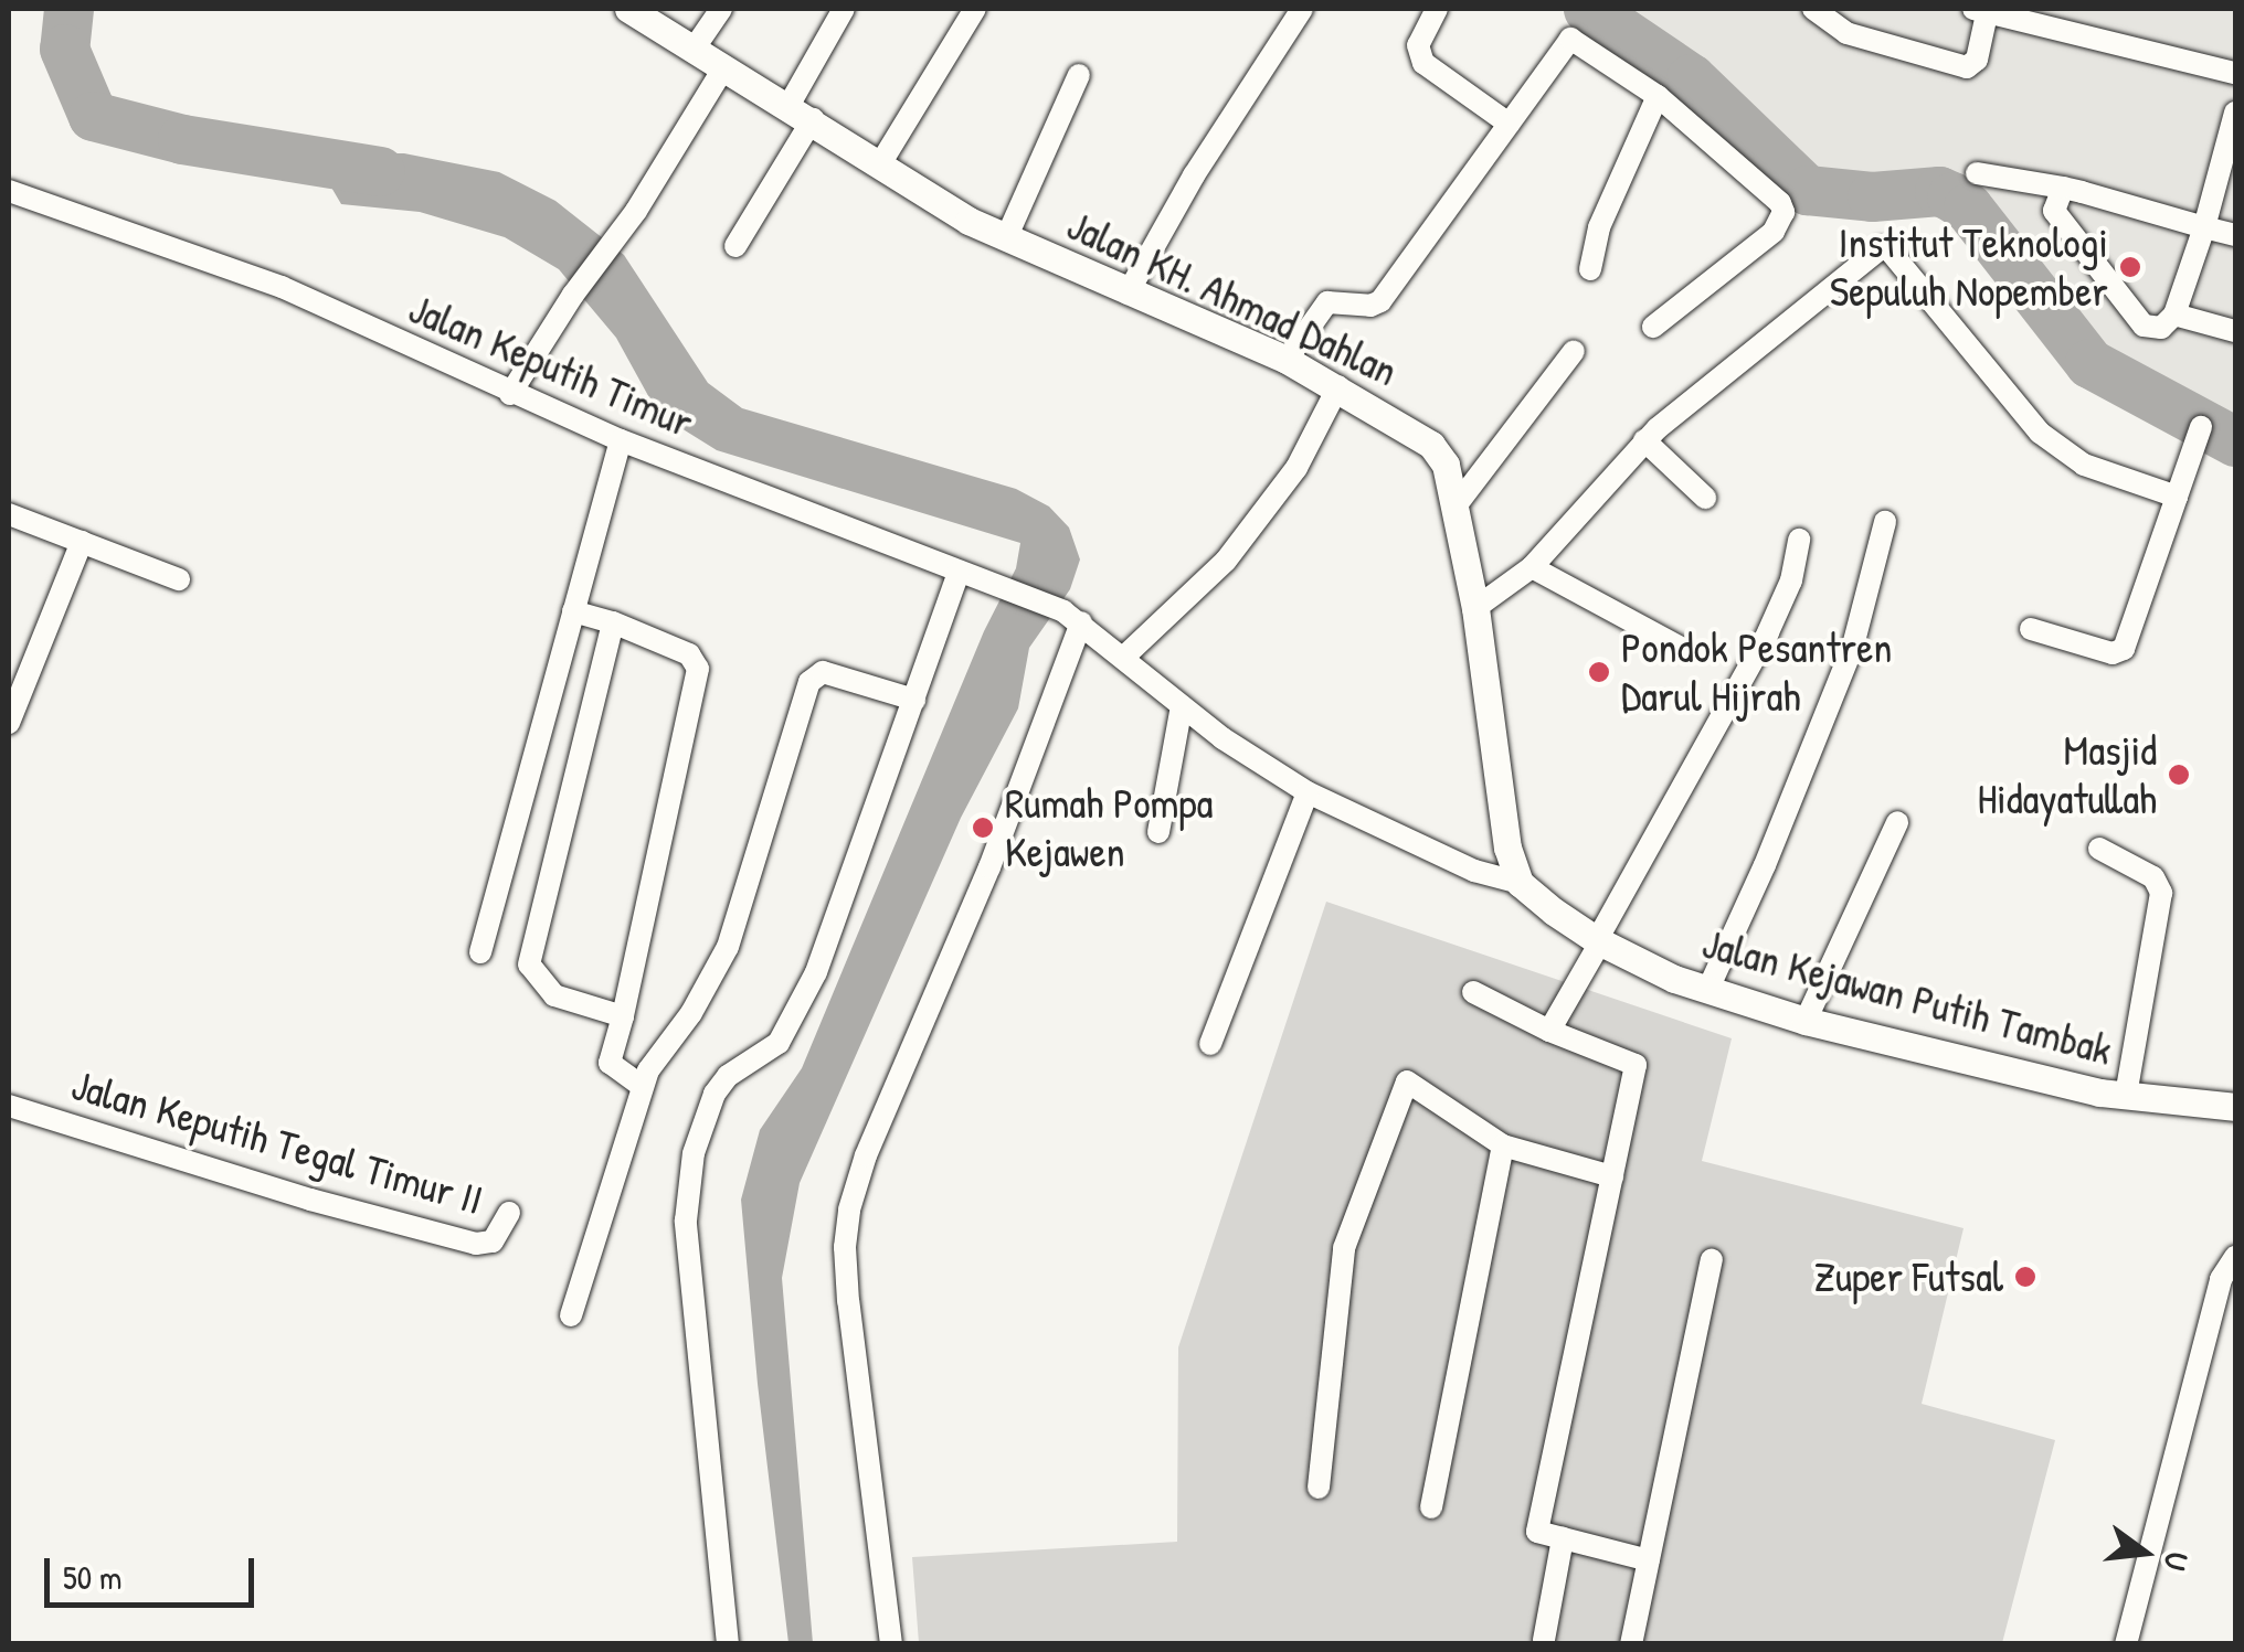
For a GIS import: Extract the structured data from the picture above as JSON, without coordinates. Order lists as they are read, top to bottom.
{
  "streets": {
    "street": [
      "Jalan KH. Ahmad Dahlan",
      "Jalan Keputih Timur",
      "Jalan Kejawan Putih Tambak",
      "Jalan Keputih Tegal Timur II"
    ]
  },
  "crossings": [
    ["Jalan KH. Ahmad Dahlan", "Jalan Keputih Timur"],
    ["Jalan KH. Ahmad Dahlan", "Jalan Kejawan Putih Tambak"],
    ["Jalan Keputih Timur", "Jalan Kejawan Putih Tambak"]
  ],
  "places": [
    "Institut Teknologi Sepuluh Nopember",
    "Pondok Pesantren Darul Hijrah",
    "Masjid Hidayatullah",
    "Rumah Pompa Kejawen",
    "Zuper Futsal"
  ],
  "scale_bar": "50 m",
  "north": "right"
}
